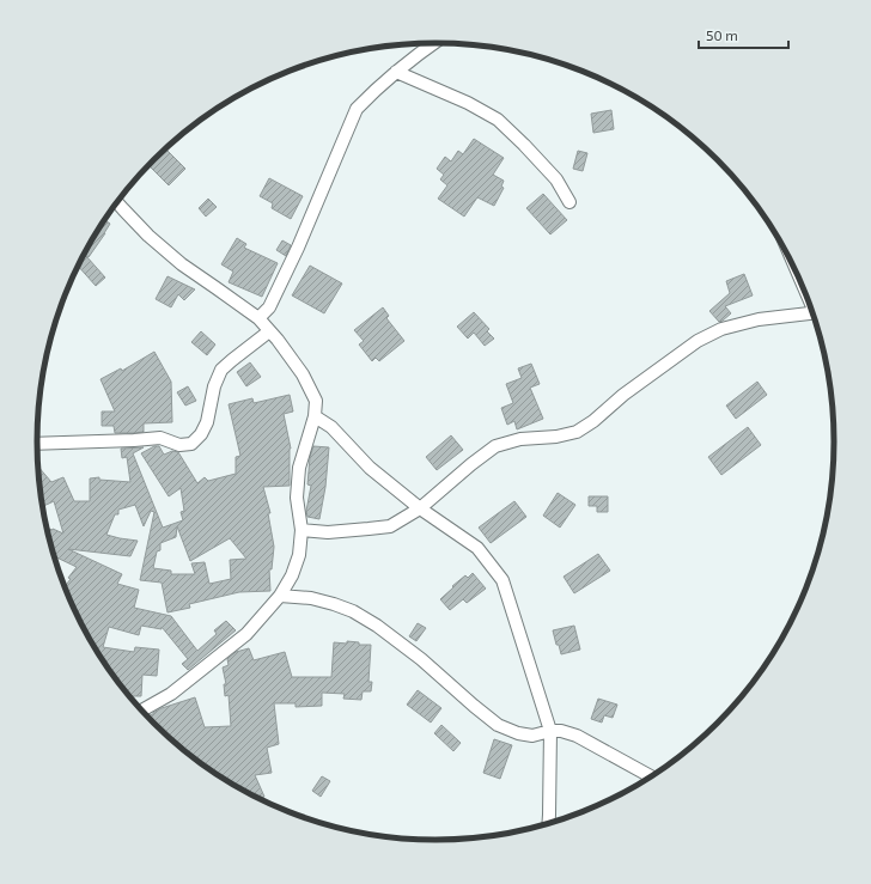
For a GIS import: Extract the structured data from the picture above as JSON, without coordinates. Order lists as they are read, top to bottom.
{
  "scale_bar": "50 m"
}
